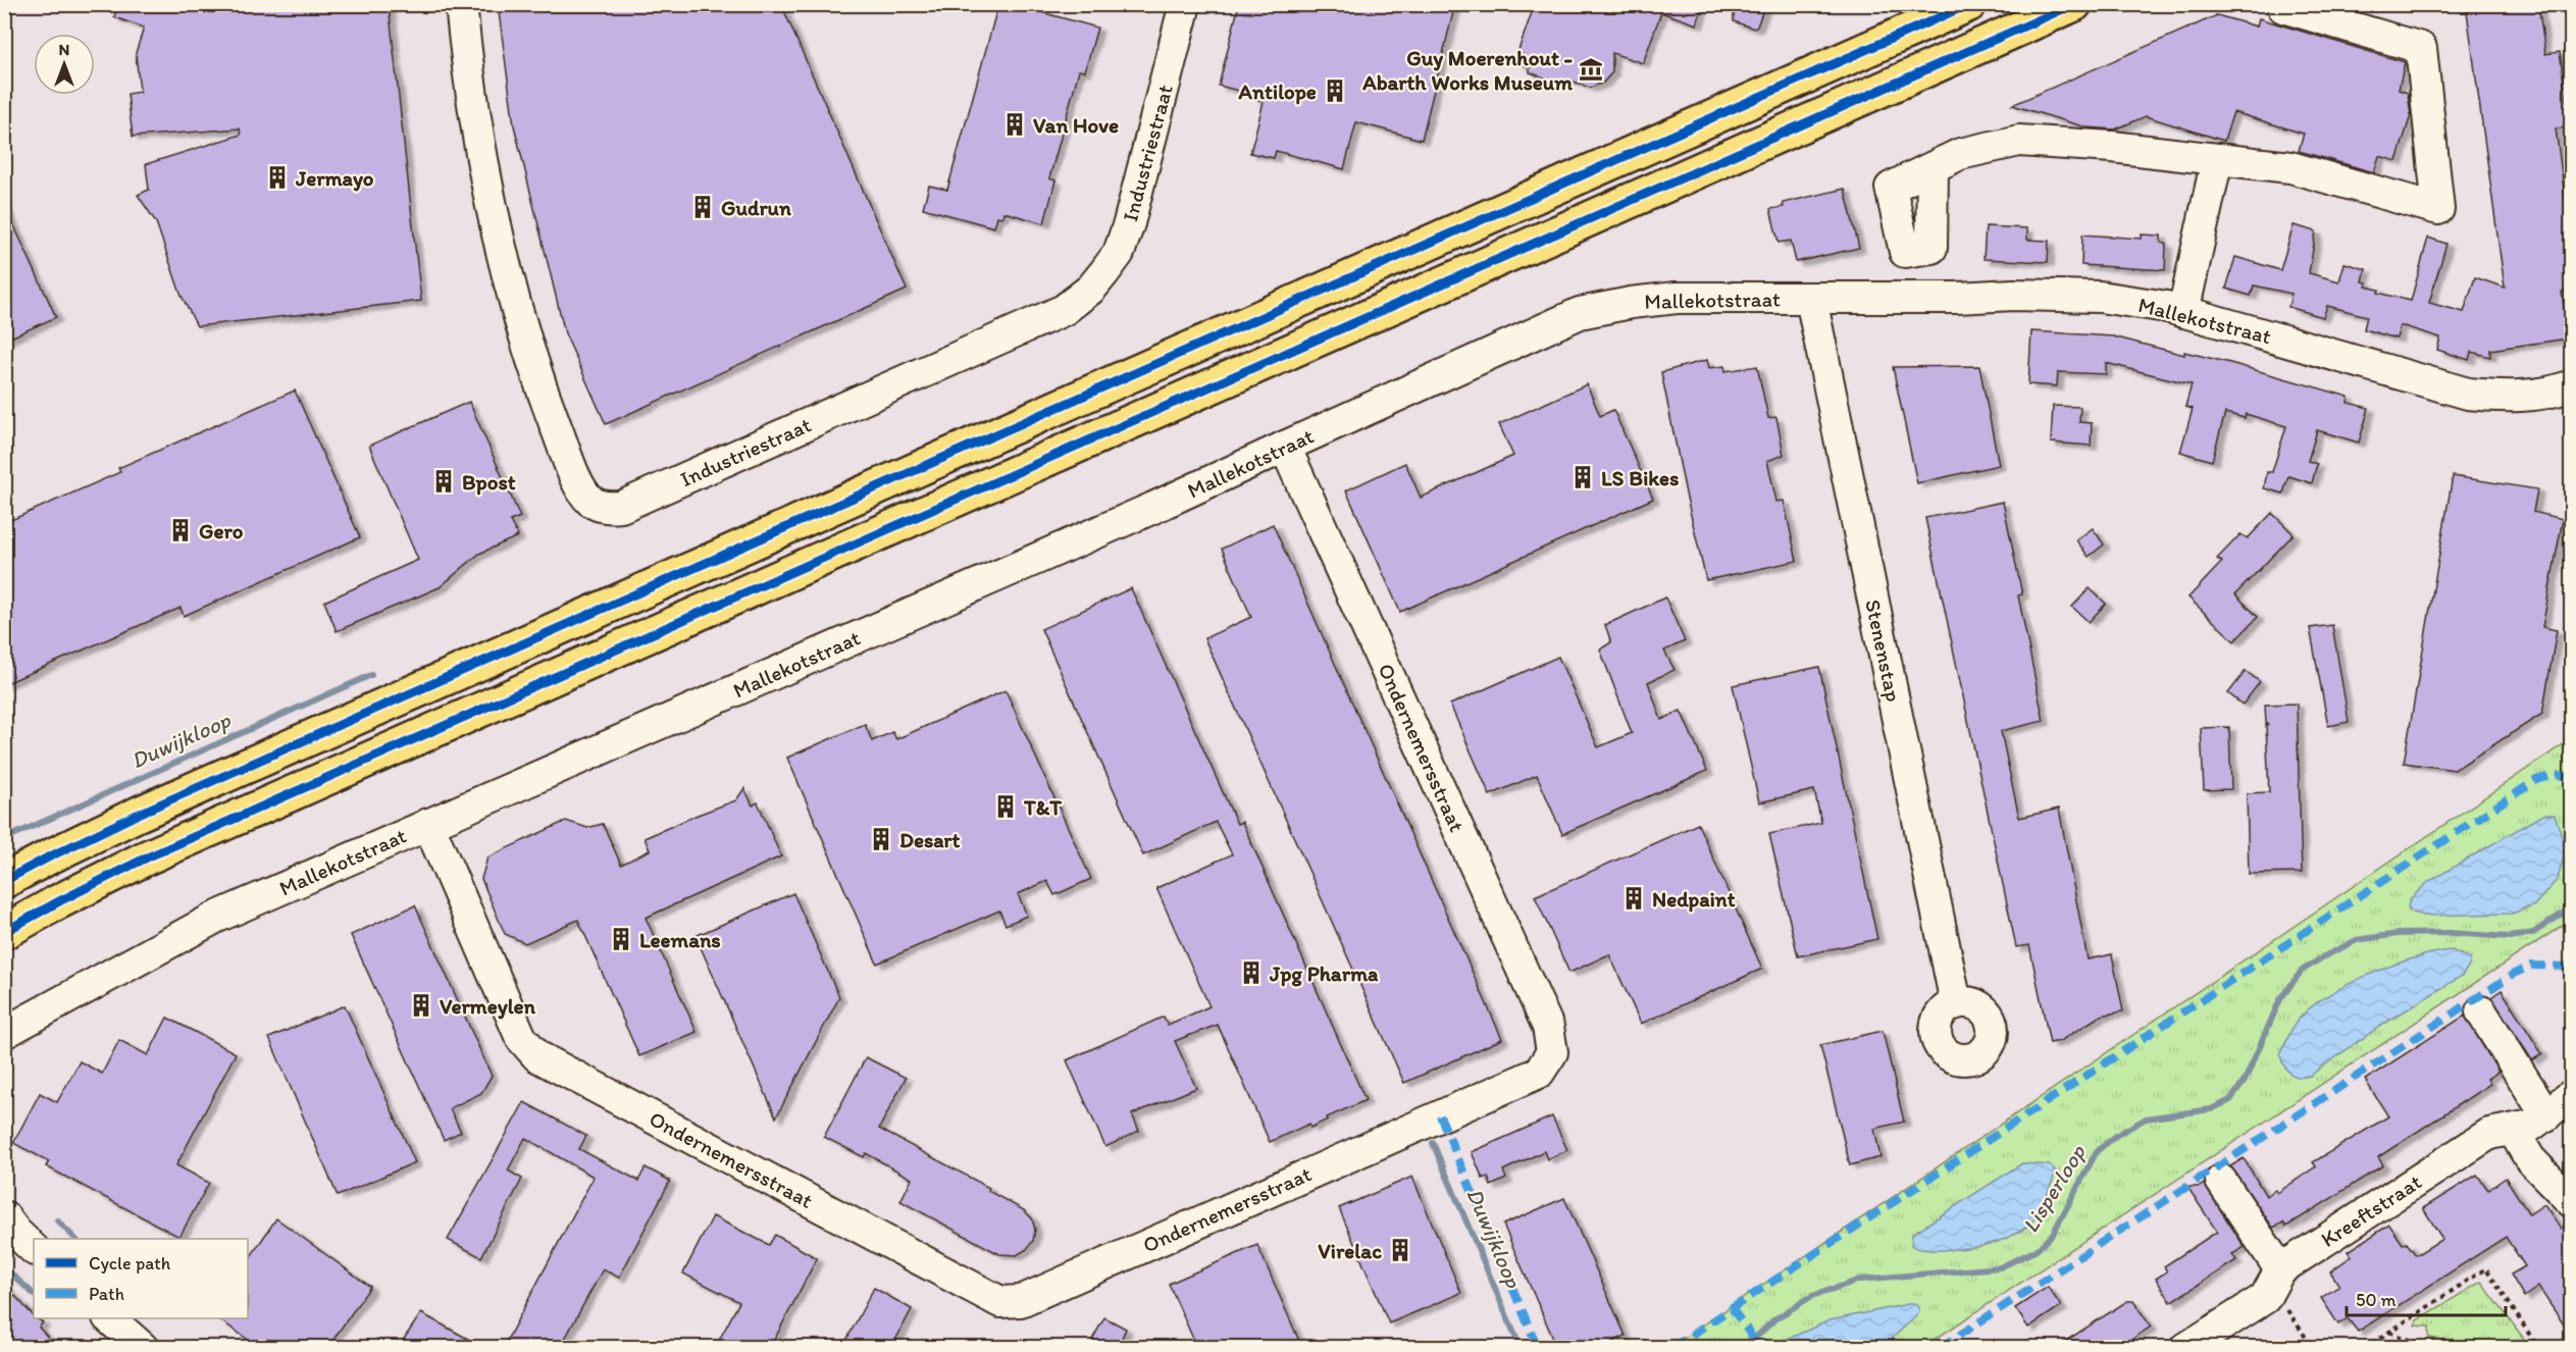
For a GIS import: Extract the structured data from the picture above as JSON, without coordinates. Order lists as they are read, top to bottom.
{
  "streets": {
    "street": [
      "Industriestraat",
      "Mallekotstraat",
      "Stenenstap",
      "Ondernemersstraat",
      "Kreeftstraat"
    ]
  },
  "crossings": [
    ["Mallekotstraat", "Stenenstap"],
    ["Mallekotstraat", "Ondernemersstraat"]
  ],
  "water": ["Duwijkloop", "Lisperloop"],
  "places": {
    "museum": ["Guy Moerenhout - Abarth Works Museum"],
    "building": [
      "Antilope",
      "Van Hove",
      "Jermayo",
      "Gudrun",
      "LS Bikes",
      "Bpost",
      "Gero",
      "T&T",
      "Desart",
      "Nedpaint",
      "Leemans",
      "Jpg Pharma",
      "Vermeylen",
      "Virelac"
    ]
  },
  "legend": ["Cycle path", "Path"],
  "scale_bar": "50 m",
  "north": "top"
}
